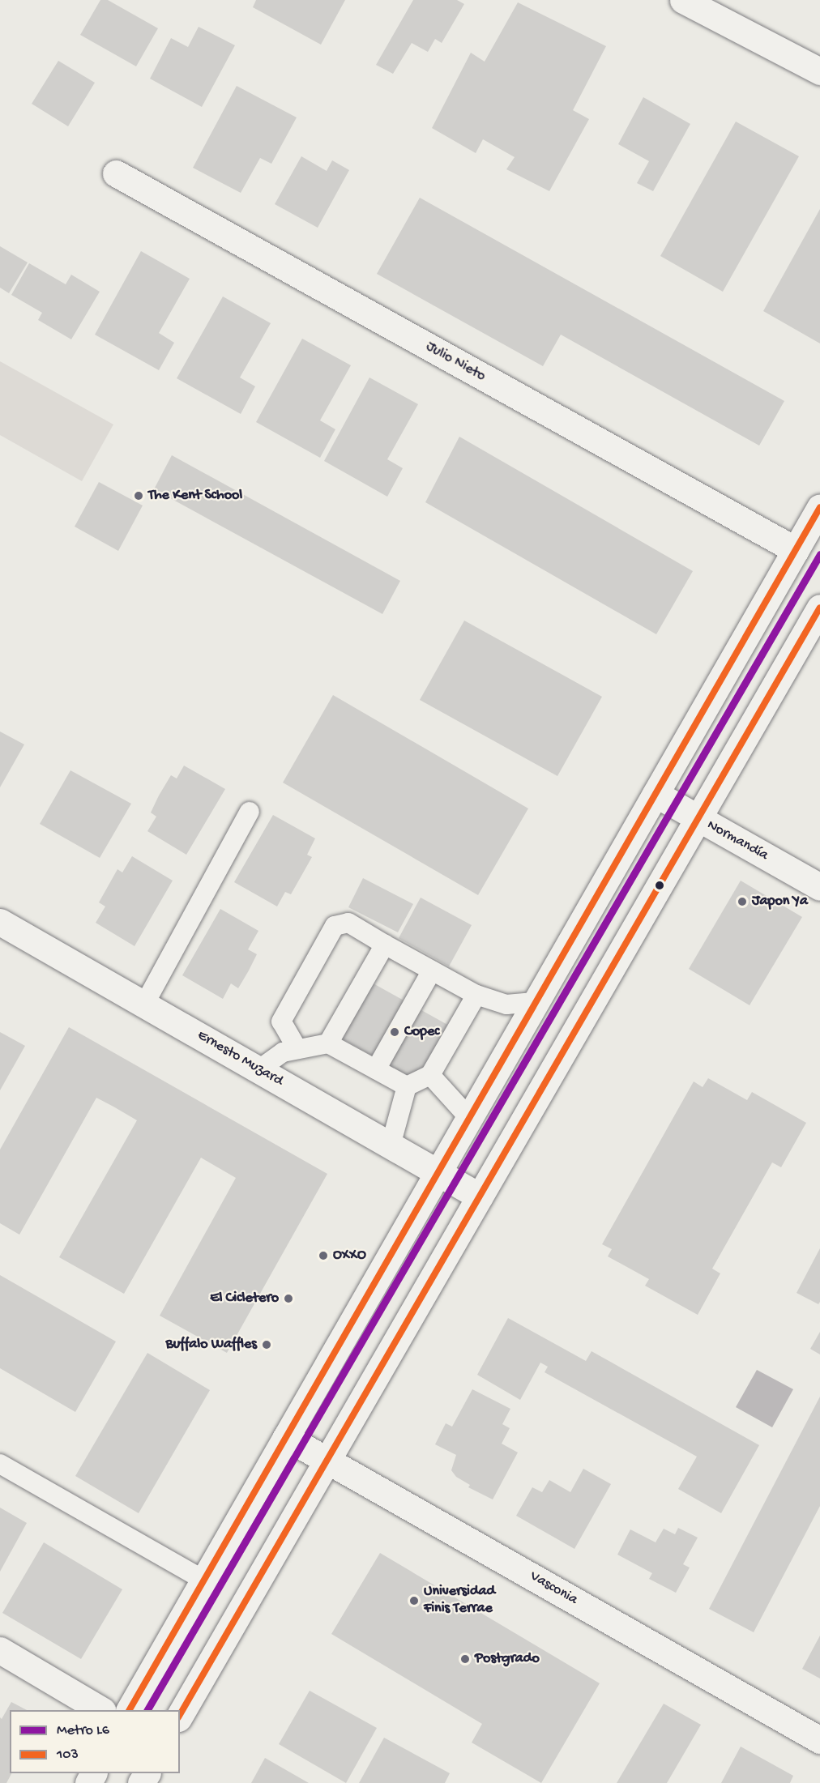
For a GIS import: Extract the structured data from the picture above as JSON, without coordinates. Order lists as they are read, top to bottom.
{
  "streets": {
    "main road": [
      "Julio Nieto",
      "Normandía",
      "Ernesto Muzard",
      "Vasconia"
    ]
  },
  "places": [
    "The Kent School",
    "Japon Ya",
    "Copec",
    "OXXO",
    "El Cicletero",
    "Buffalo Waffles",
    "Universidad Finis Terrae",
    "Postgrado"
  ],
  "lines": ["transit line 103", "metro line L6"],
  "legend": ["Metro L6", "103"]
}
